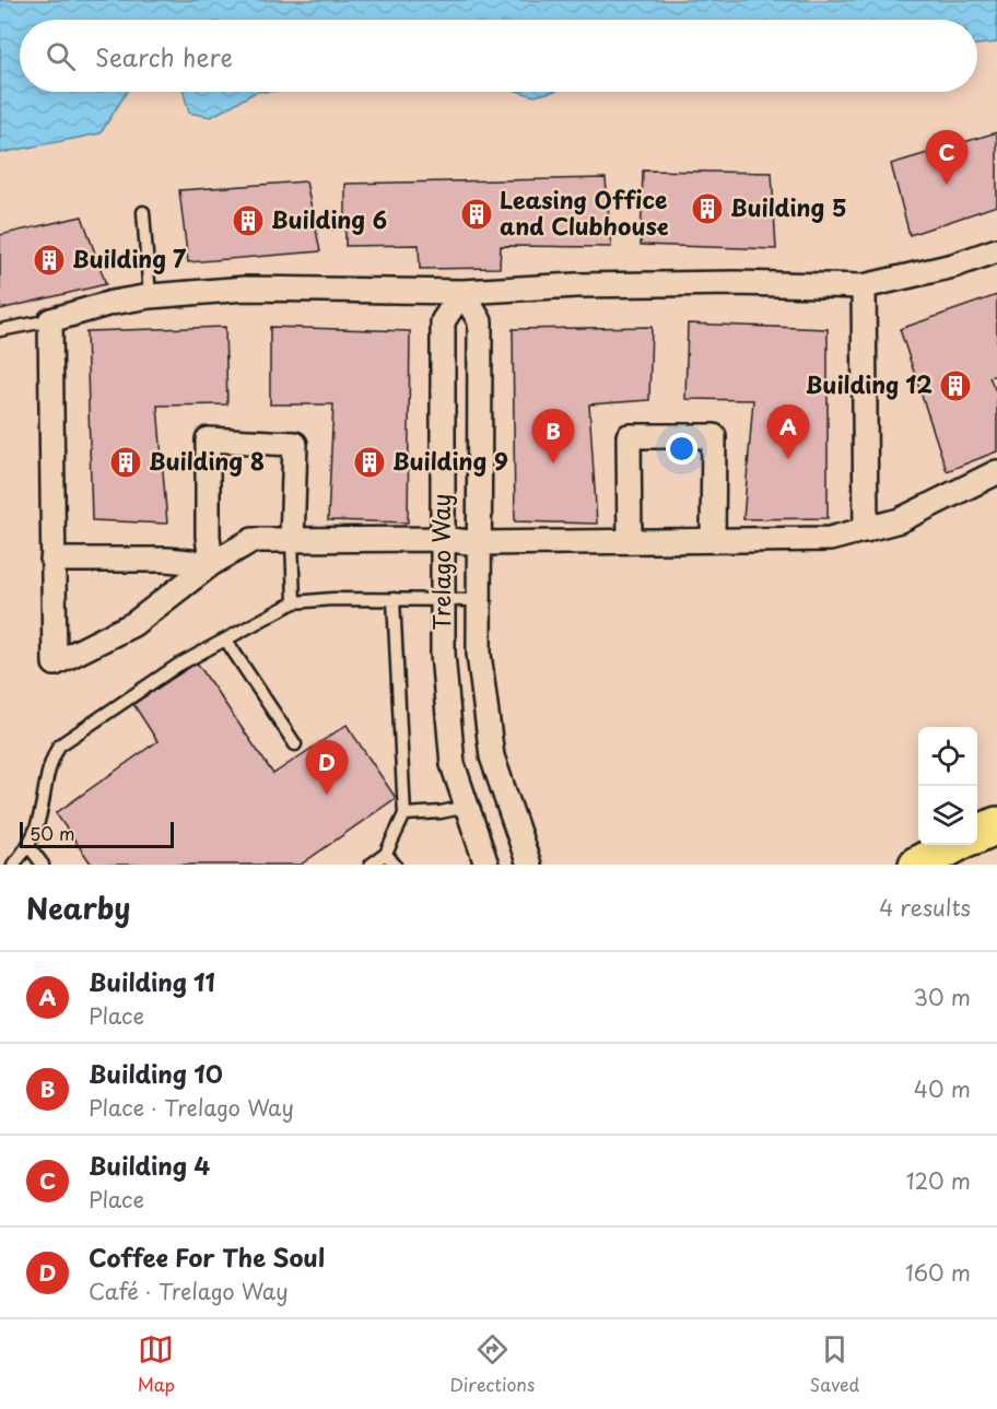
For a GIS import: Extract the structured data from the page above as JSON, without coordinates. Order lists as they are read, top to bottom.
{
  "streets": {
    "street": ["Trelago Way"]
  },
  "places": {
    "building": [
      "Building 5",
      "Leasing Office and Clubhouse",
      "Building 6",
      "Building 7",
      "Building 12",
      "Building 8",
      "Building 9"
    ]
  },
  "scale_bar": "50 m",
  "page": {
    "search": "Search here",
    "pins": [
      "C",
      "A",
      "B",
      "D"
    ],
    "scale": "50 m",
    "heading": ["Nearby", "4 results"],
    "list": [
      {
        "mark": "A",
        "name": "Building 11",
        "note": "Place",
        "value": "30 m"
      },
      {
        "mark": "B",
        "name": "Building 10",
        "note": "Place · Trelago Way",
        "value": "40 m"
      },
      {
        "mark": "C",
        "name": "Building 4",
        "note": "Place",
        "value": "120 m"
      },
      {
        "mark": "D",
        "name": "Coffee For The Soul",
        "note": "Café · Trelago Way",
        "value": "160 m"
      }
    ],
    "nav": ["Map", "Directions", "Saved"]
  }
}
